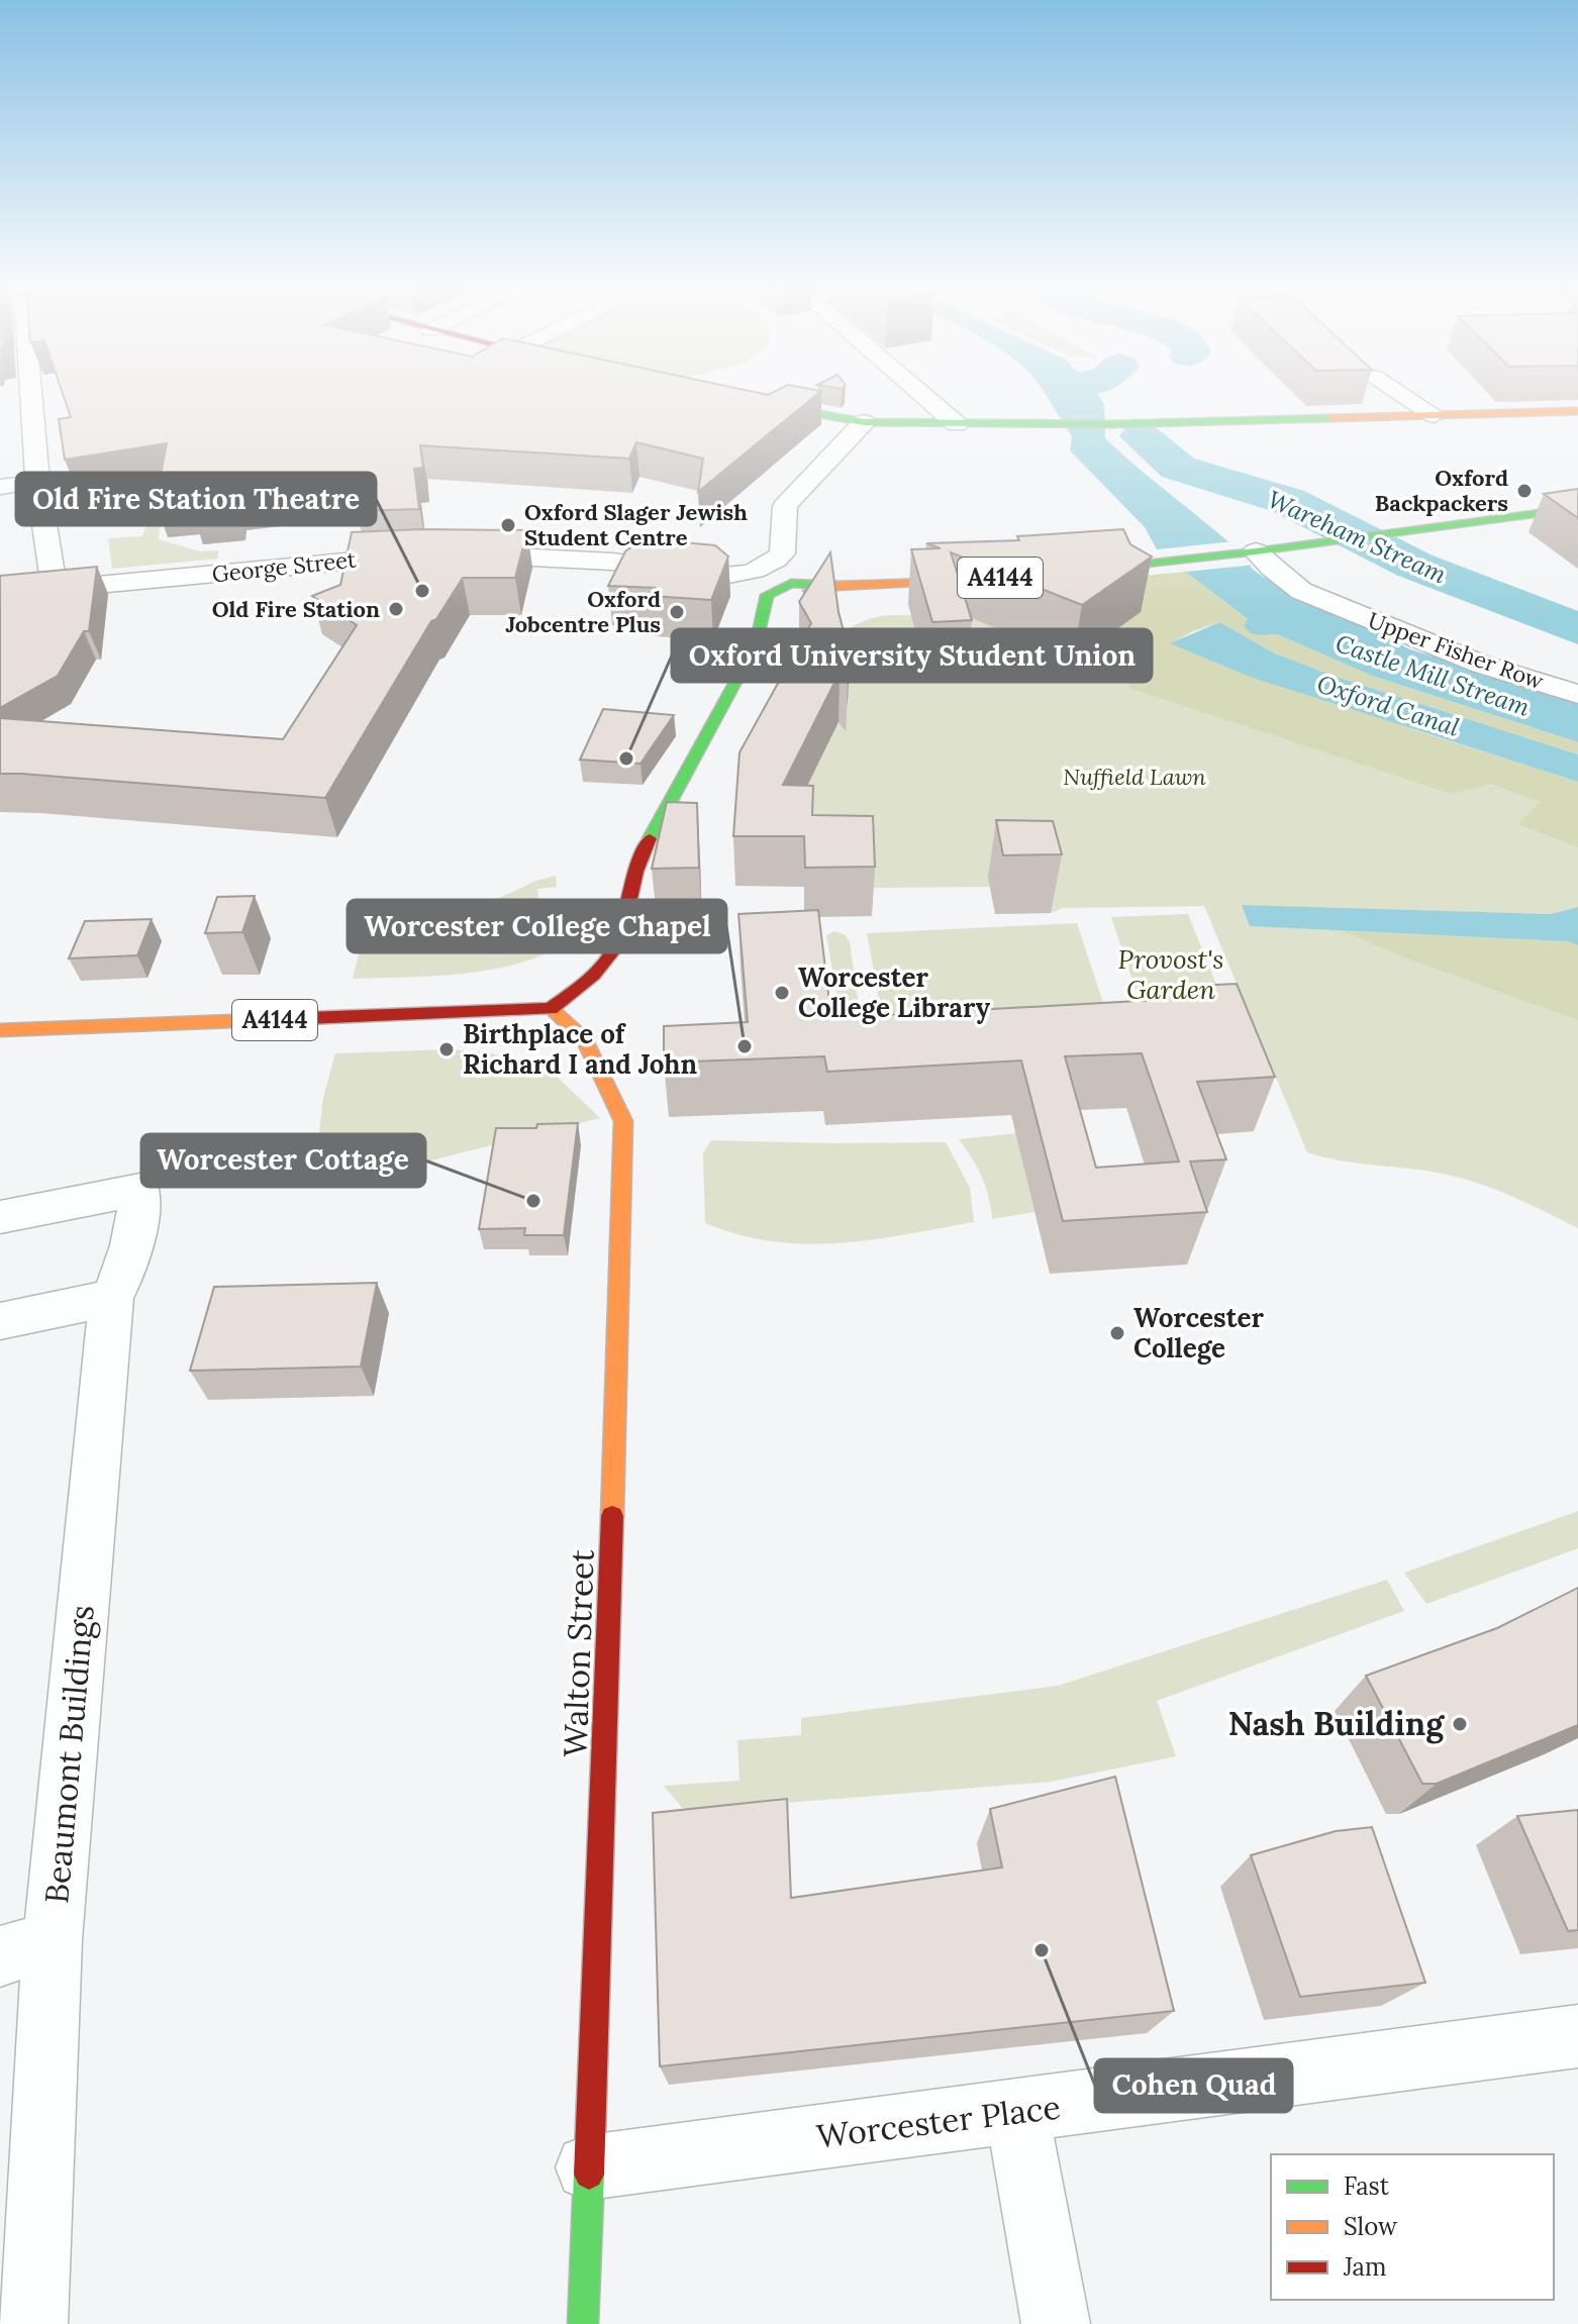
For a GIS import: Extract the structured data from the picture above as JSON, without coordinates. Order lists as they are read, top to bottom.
{
  "streets": {
    "street": [
      "George Street",
      "A4144",
      "Upper Fisher Row",
      "Walton Street",
      "Beaumont Buildings",
      "Worcester Place"
    ]
  },
  "crossings": [
    ["A4144", "Upper Fisher Row"],
    ["A4144", "Walton Street"],
    ["Walton Street", "Worcester Place"]
  ],
  "water": ["Wareham Stream", "Castle Mill Stream", "Oxford Canal"],
  "parks": ["Nuffield Lawn", "Provost's Garden"],
  "places": [
    "Oxford Backpackers",
    "Oxford Slager Jewish Student Centre",
    "Old Fire Station Theatre",
    "Old Fire Station",
    "Oxford Jobcentre Plus",
    "Oxford University Student Union",
    "Worcester College Library",
    "Worcester College Chapel",
    "Birthplace of Richard I and John",
    "Worcester Cottage",
    "Worcester College",
    "Nash Building",
    "Cohen Quad"
  ],
  "legend": ["Fast", "Slow", "Jam"]
}
